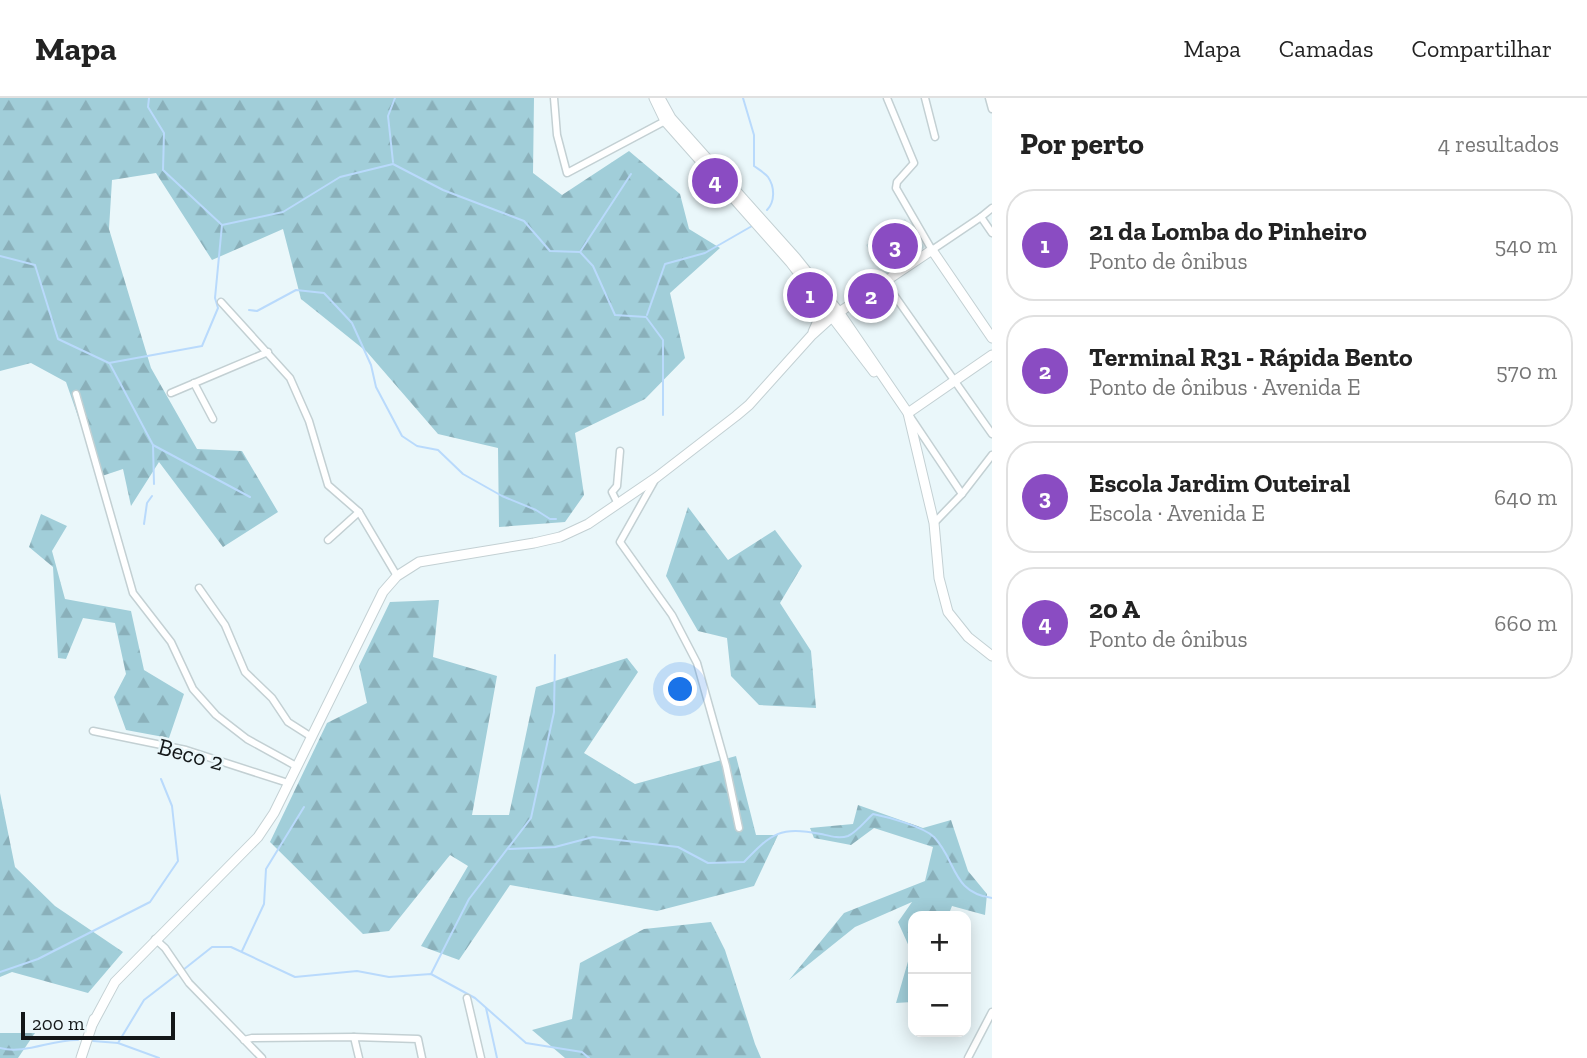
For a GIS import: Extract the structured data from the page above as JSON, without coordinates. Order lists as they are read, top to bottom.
{
  "streets": {
    "street": ["Beco 2"]
  },
  "scale_bar": "200 m",
  "page": {
    "header": "Mapa",
    "nav": ["Mapa", "Camadas", "Compartilhar"],
    "heading": ["Por perto", "4 resultados"],
    "pins": [
      "4",
      "3",
      "1",
      "2"
    ],
    "list": [
      {
        "mark": "1",
        "name": "21 da Lomba do Pinheiro",
        "note": "Ponto de ônibus",
        "value": "540 m"
      },
      {
        "mark": "2",
        "name": "Terminal R31 - Rápida Bento",
        "note": "Ponto de ônibus · Avenida E",
        "value": "570 m"
      },
      {
        "mark": "3",
        "name": "Escola Jardim Outeiral",
        "note": "Escola · Avenida E",
        "value": "640 m"
      },
      {
        "mark": "4",
        "name": "20 A",
        "note": "Ponto de ônibus",
        "value": "660 m"
      }
    ],
    "map_buttons": ["+", "−"],
    "scale": "200 m"
  }
}
